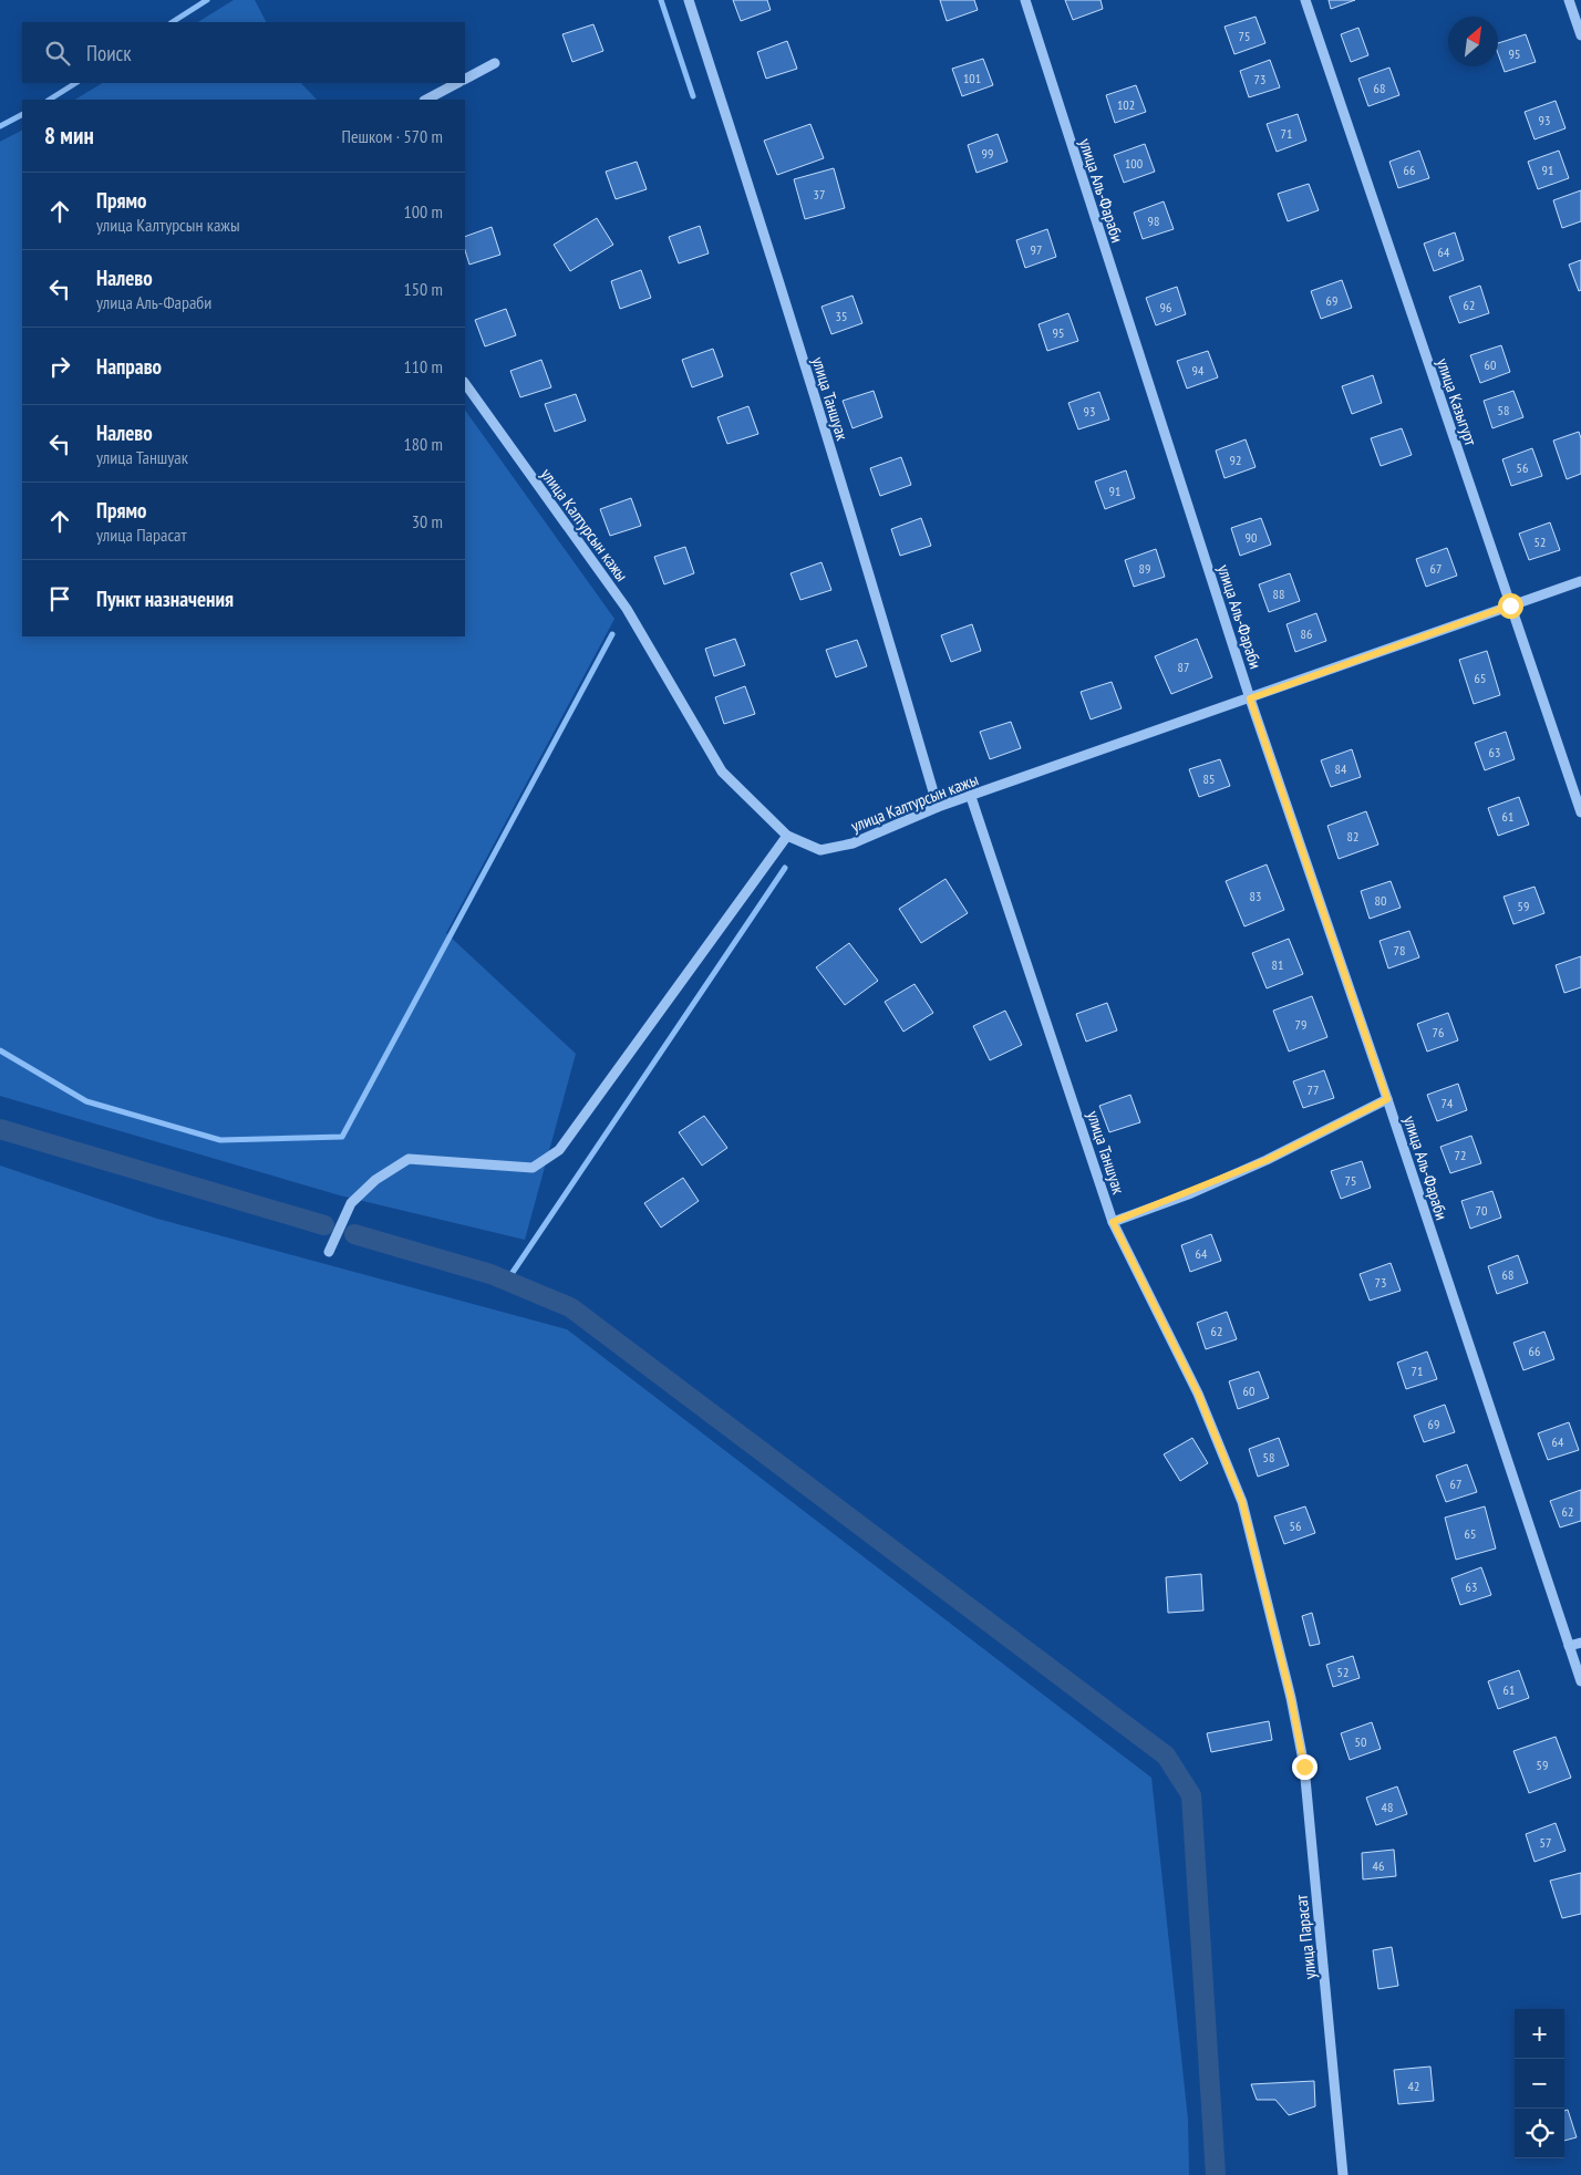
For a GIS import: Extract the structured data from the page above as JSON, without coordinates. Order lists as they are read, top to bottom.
{
  "streets": {
    "street": [
      "улица Аль-Фараби",
      "улица Таншуак",
      "улица Казыгурт",
      "улица Калтурсын кажы",
      "улица Парасат"
    ]
  },
  "crossings": [
    ["улица Аль-Фараби", "улица Калтурсын кажы"],
    ["улица Таншуак", "улица Калтурсын кажы"],
    ["улица Таншуак", "улица Парасат"],
    ["улица Казыгурт", "улица Калтурсын кажы"]
  ],
  "house_numbers": [
    "75",
    "95",
    "101",
    "73",
    "68",
    "102",
    "93",
    "71",
    "99",
    "100",
    "66",
    "91",
    "37",
    "98",
    "97",
    "64",
    "69",
    "62",
    "96",
    "35",
    "95",
    "60",
    "94",
    "58",
    "93",
    "92",
    "56",
    "91",
    "90",
    "52",
    "89",
    "67",
    "88",
    "86",
    "87",
    "65",
    "63",
    "84",
    "85",
    "61",
    "82",
    "83",
    "80",
    "59",
    "78",
    "81",
    "79",
    "76",
    "77",
    "74",
    "72",
    "75",
    "70",
    "64",
    "68",
    "73",
    "62",
    "66",
    "71",
    "60",
    "69",
    "64",
    "58",
    "67",
    "62",
    "56",
    "65",
    "63",
    "52",
    "61",
    "50",
    "59",
    "48",
    "57",
    "46",
    "42"
  ],
  "north": "top right",
  "page": {
    "search": "Поиск",
    "heading": ["8 мин", "Пешком · 570 m"],
    "list": [
      ["Прямо", "улица Калтурсын кажы", "100 m"],
      ["Налево", "улица Аль-Фараби", "150 m"],
      ["Направо", "110 m"],
      ["Налево", "улица Таншуак", "180 m"],
      ["Прямо", "улица Парасат", "30 m"],
      "Пункт назначения"
    ],
    "map_buttons": ["+", "−"]
  }
}
